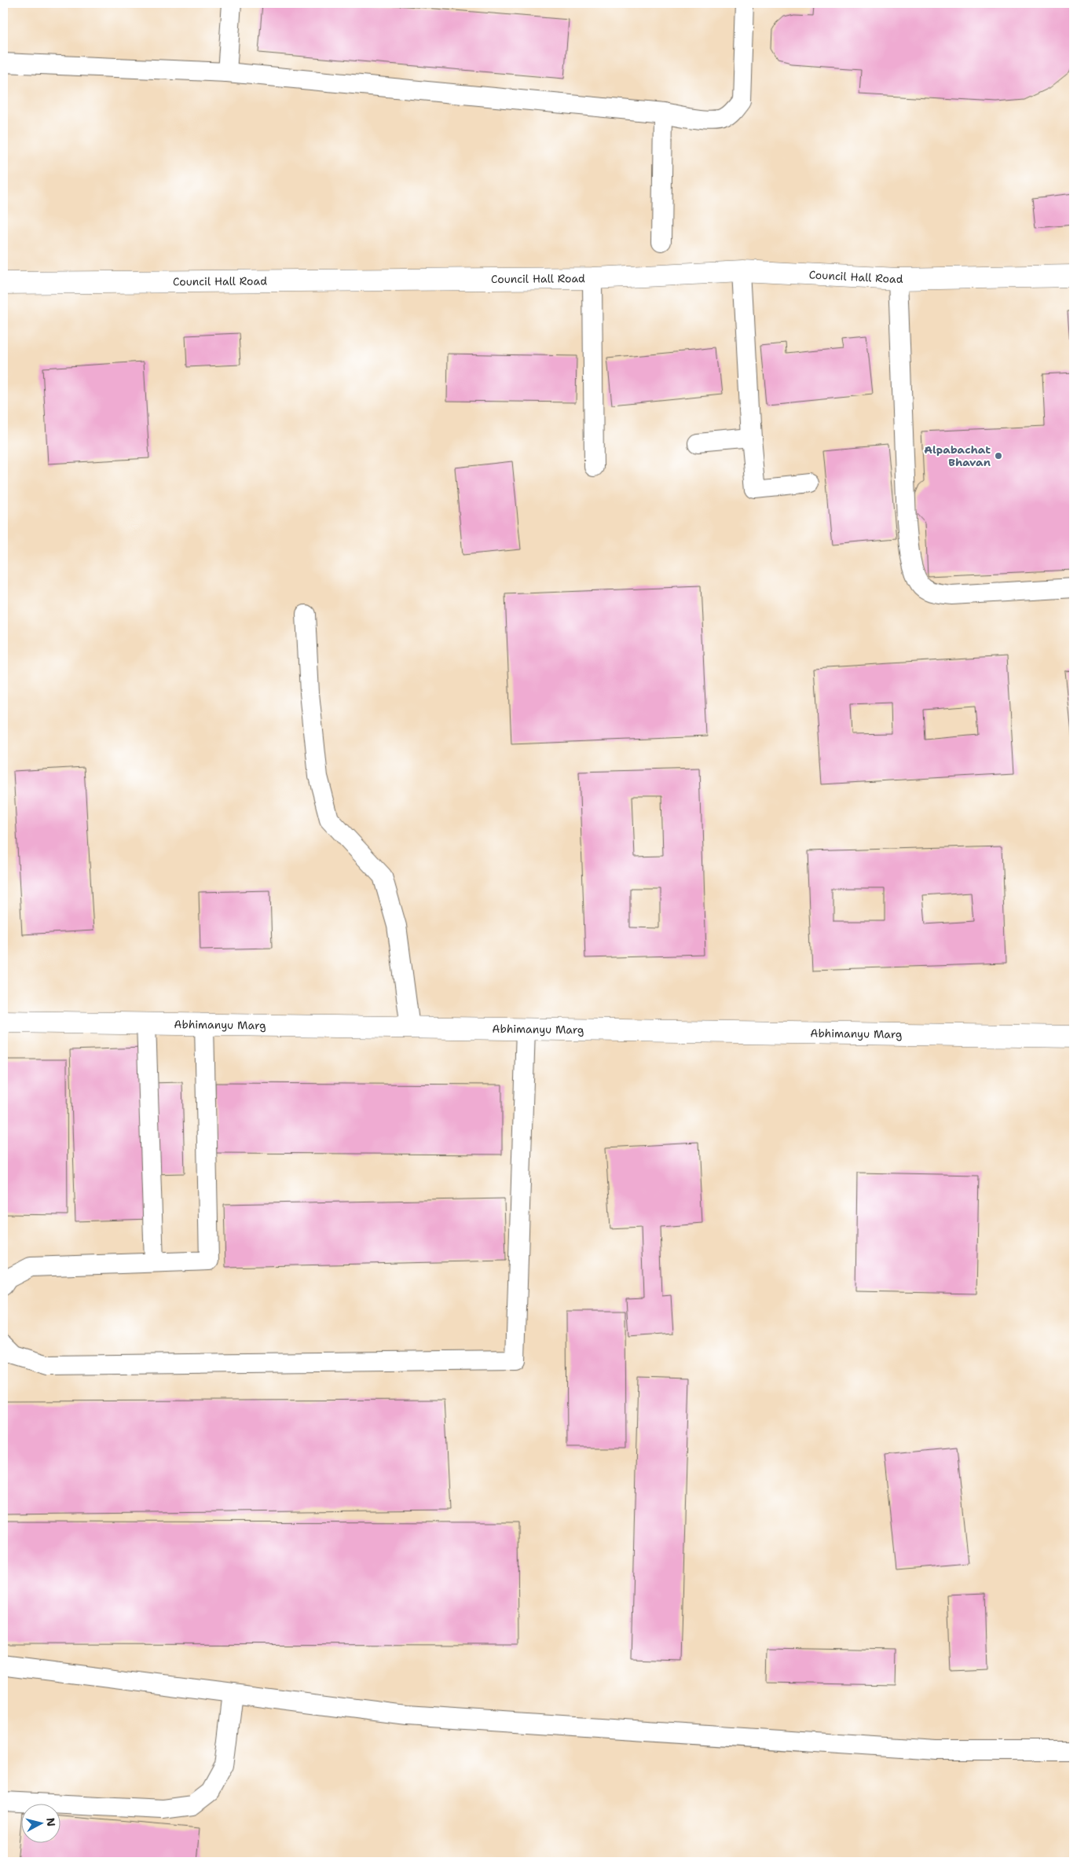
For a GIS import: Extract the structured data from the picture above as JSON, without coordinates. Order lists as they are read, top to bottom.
{
  "streets": {
    "street": ["Council Hall Road", "Abhimanyu Marg"]
  },
  "places": ["Alpabachat Bhavan"],
  "north": "right"
}
